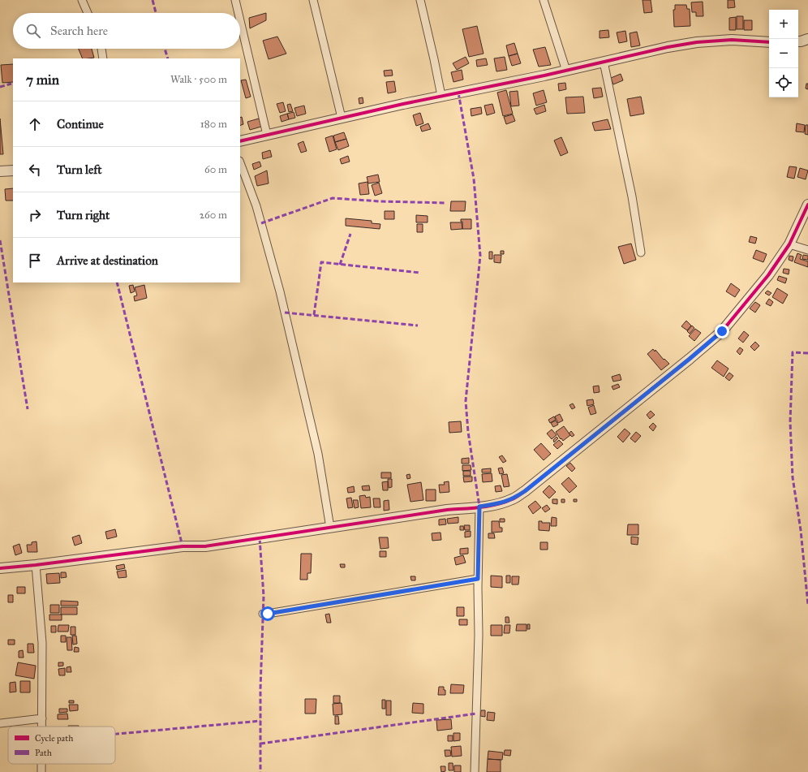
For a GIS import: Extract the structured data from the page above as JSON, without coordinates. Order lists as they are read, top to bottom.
{
  "legend": ["Cycle path", "Path"],
  "page": {
    "map_buttons": ["+", "−"],
    "search": "Search here",
    "heading": ["7 min", "Walk · 500 m"],
    "list": [
      ["Continue", "180 m"],
      ["Turn left", "60 m"],
      ["Turn right", "260 m"],
      "Arrive at destination"
    ]
  }
}
